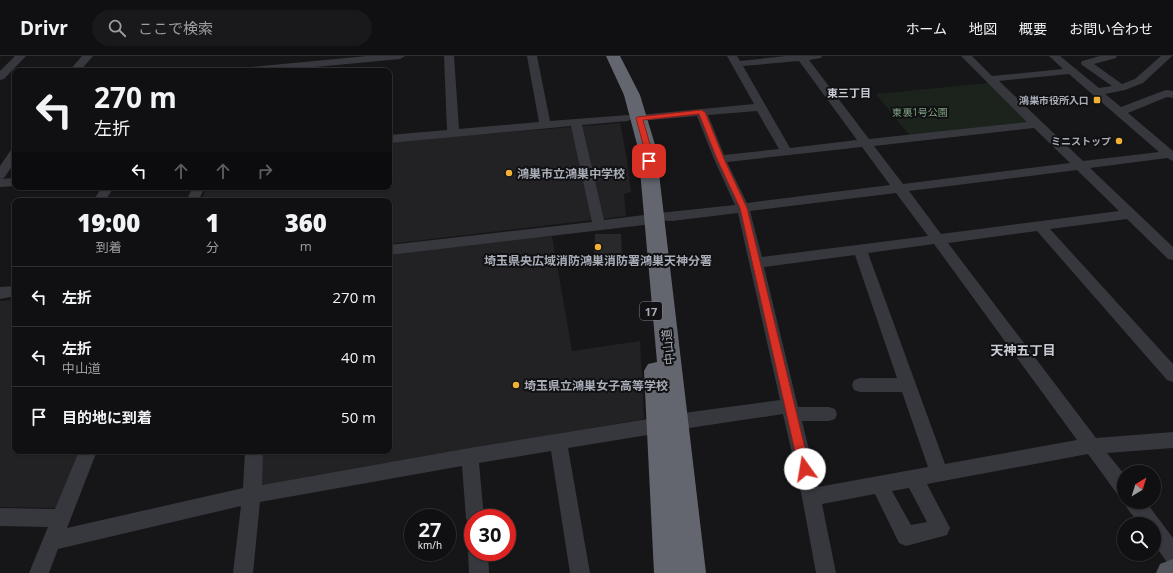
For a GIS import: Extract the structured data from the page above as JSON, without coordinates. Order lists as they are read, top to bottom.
{
  "streets": {
    "highway": ["17", "中山道"]
  },
  "districts": ["東三丁目", "天神五丁目"],
  "parks": ["東裏1号公園"],
  "places": {
    "transit": ["鴻巣市役所入口"],
    "other": [
      "ミニストップ",
      "鴻巣市立鴻巣中学校",
      "埼玉県央広域消防鴻巣消防署鴻巣天神分署",
      "埼玉県立鴻巣女子高等学校"
    ]
  },
  "north": "top right",
  "page": {
    "header": "Drivr",
    "search": "ここで検索",
    "nav": [
      "ホーム",
      "地図",
      "概要",
      "お問い合わせ"
    ],
    "turn": ["270 m", "左折"],
    "eta": [
      "19:00",
      "到着",
      "1",
      "分",
      "360",
      "m"
    ],
    "list": [
      {
        "name": "左折",
        "value": "270 m"
      },
      {
        "name": "左折",
        "note": "中山道",
        "value": "40 m"
      },
      {
        "name": "目的地に到着",
        "value": "50 m"
      }
    ],
    "speed": "27 km/h",
    "limit": "30"
  }
}
